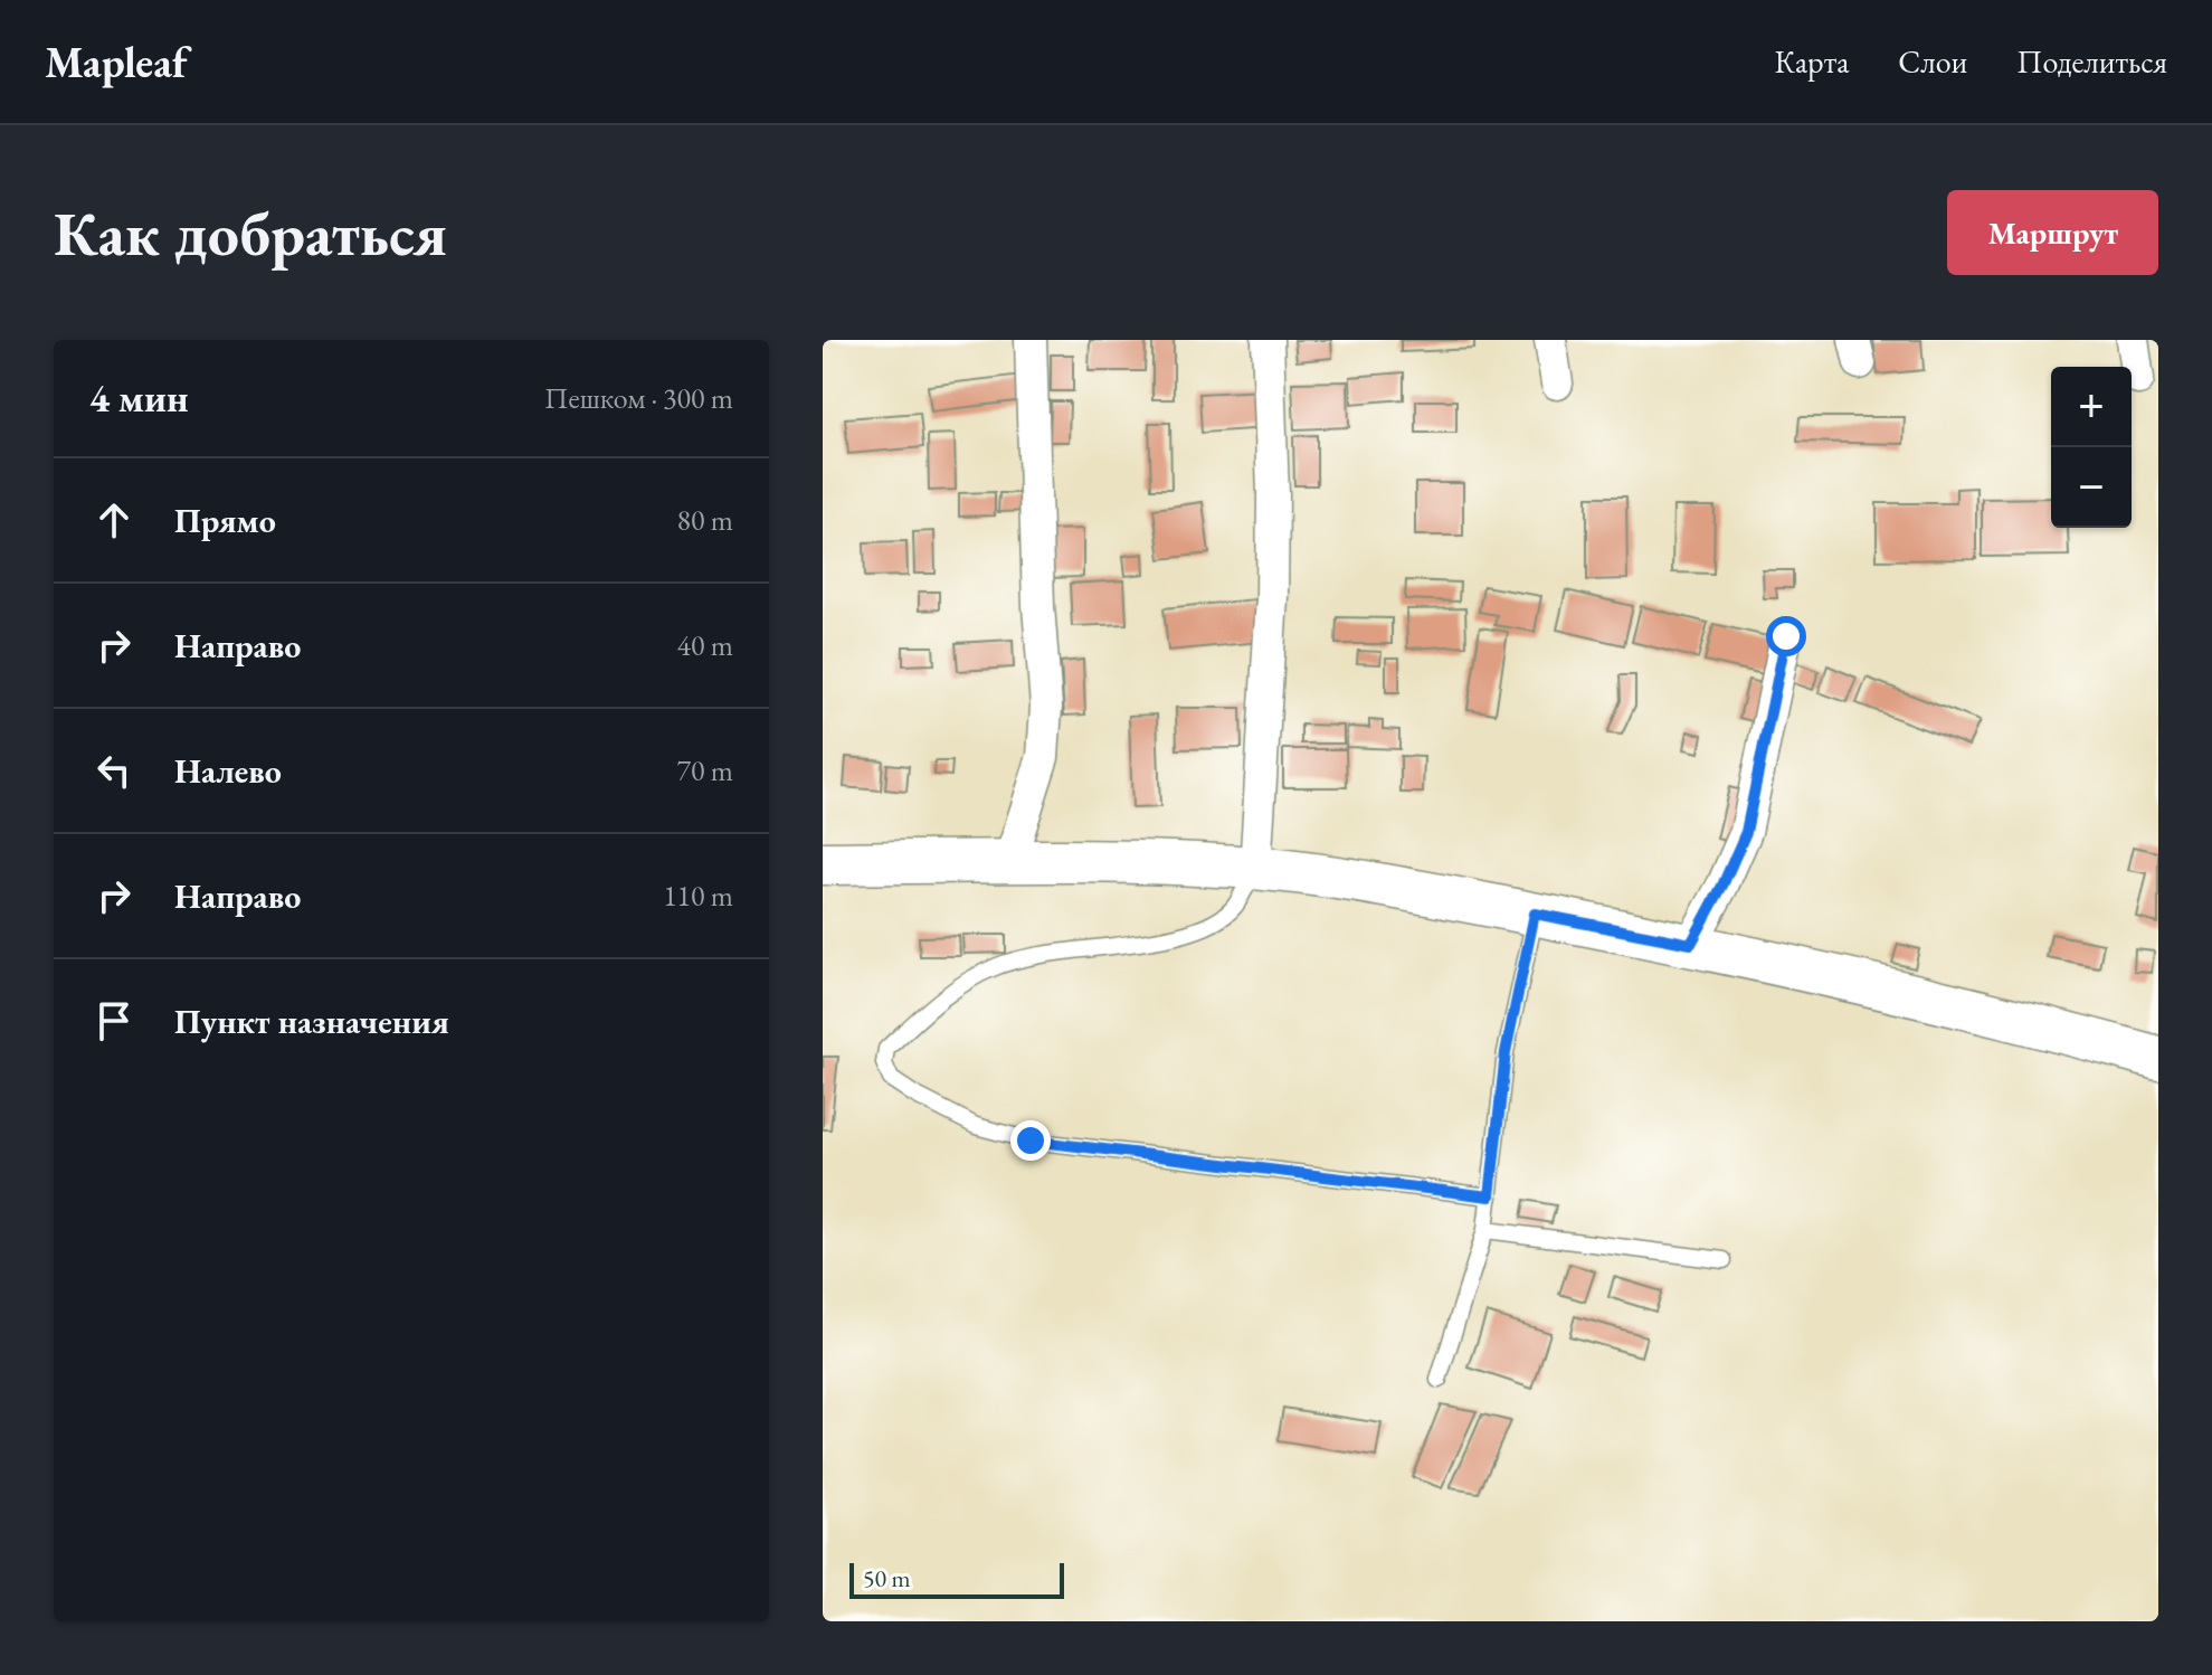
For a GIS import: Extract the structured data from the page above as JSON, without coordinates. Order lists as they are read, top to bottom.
{
  "scale_bar": "50 m",
  "page": {
    "header": "Mapleaf",
    "nav": ["Карта", "Слои", "Поделиться"],
    "buttons": "Маршрут",
    "title": "Как добраться",
    "heading": ["4 мин", "Пешком · 300 m"],
    "map_buttons": ["+", "−"],
    "list": [
      ["Прямо", "80 m"],
      ["Направо", "40 m"],
      ["Налево", "70 m"],
      ["Направо", "110 m"],
      "Пункт назначения"
    ],
    "scale": "50 m"
  }
}
